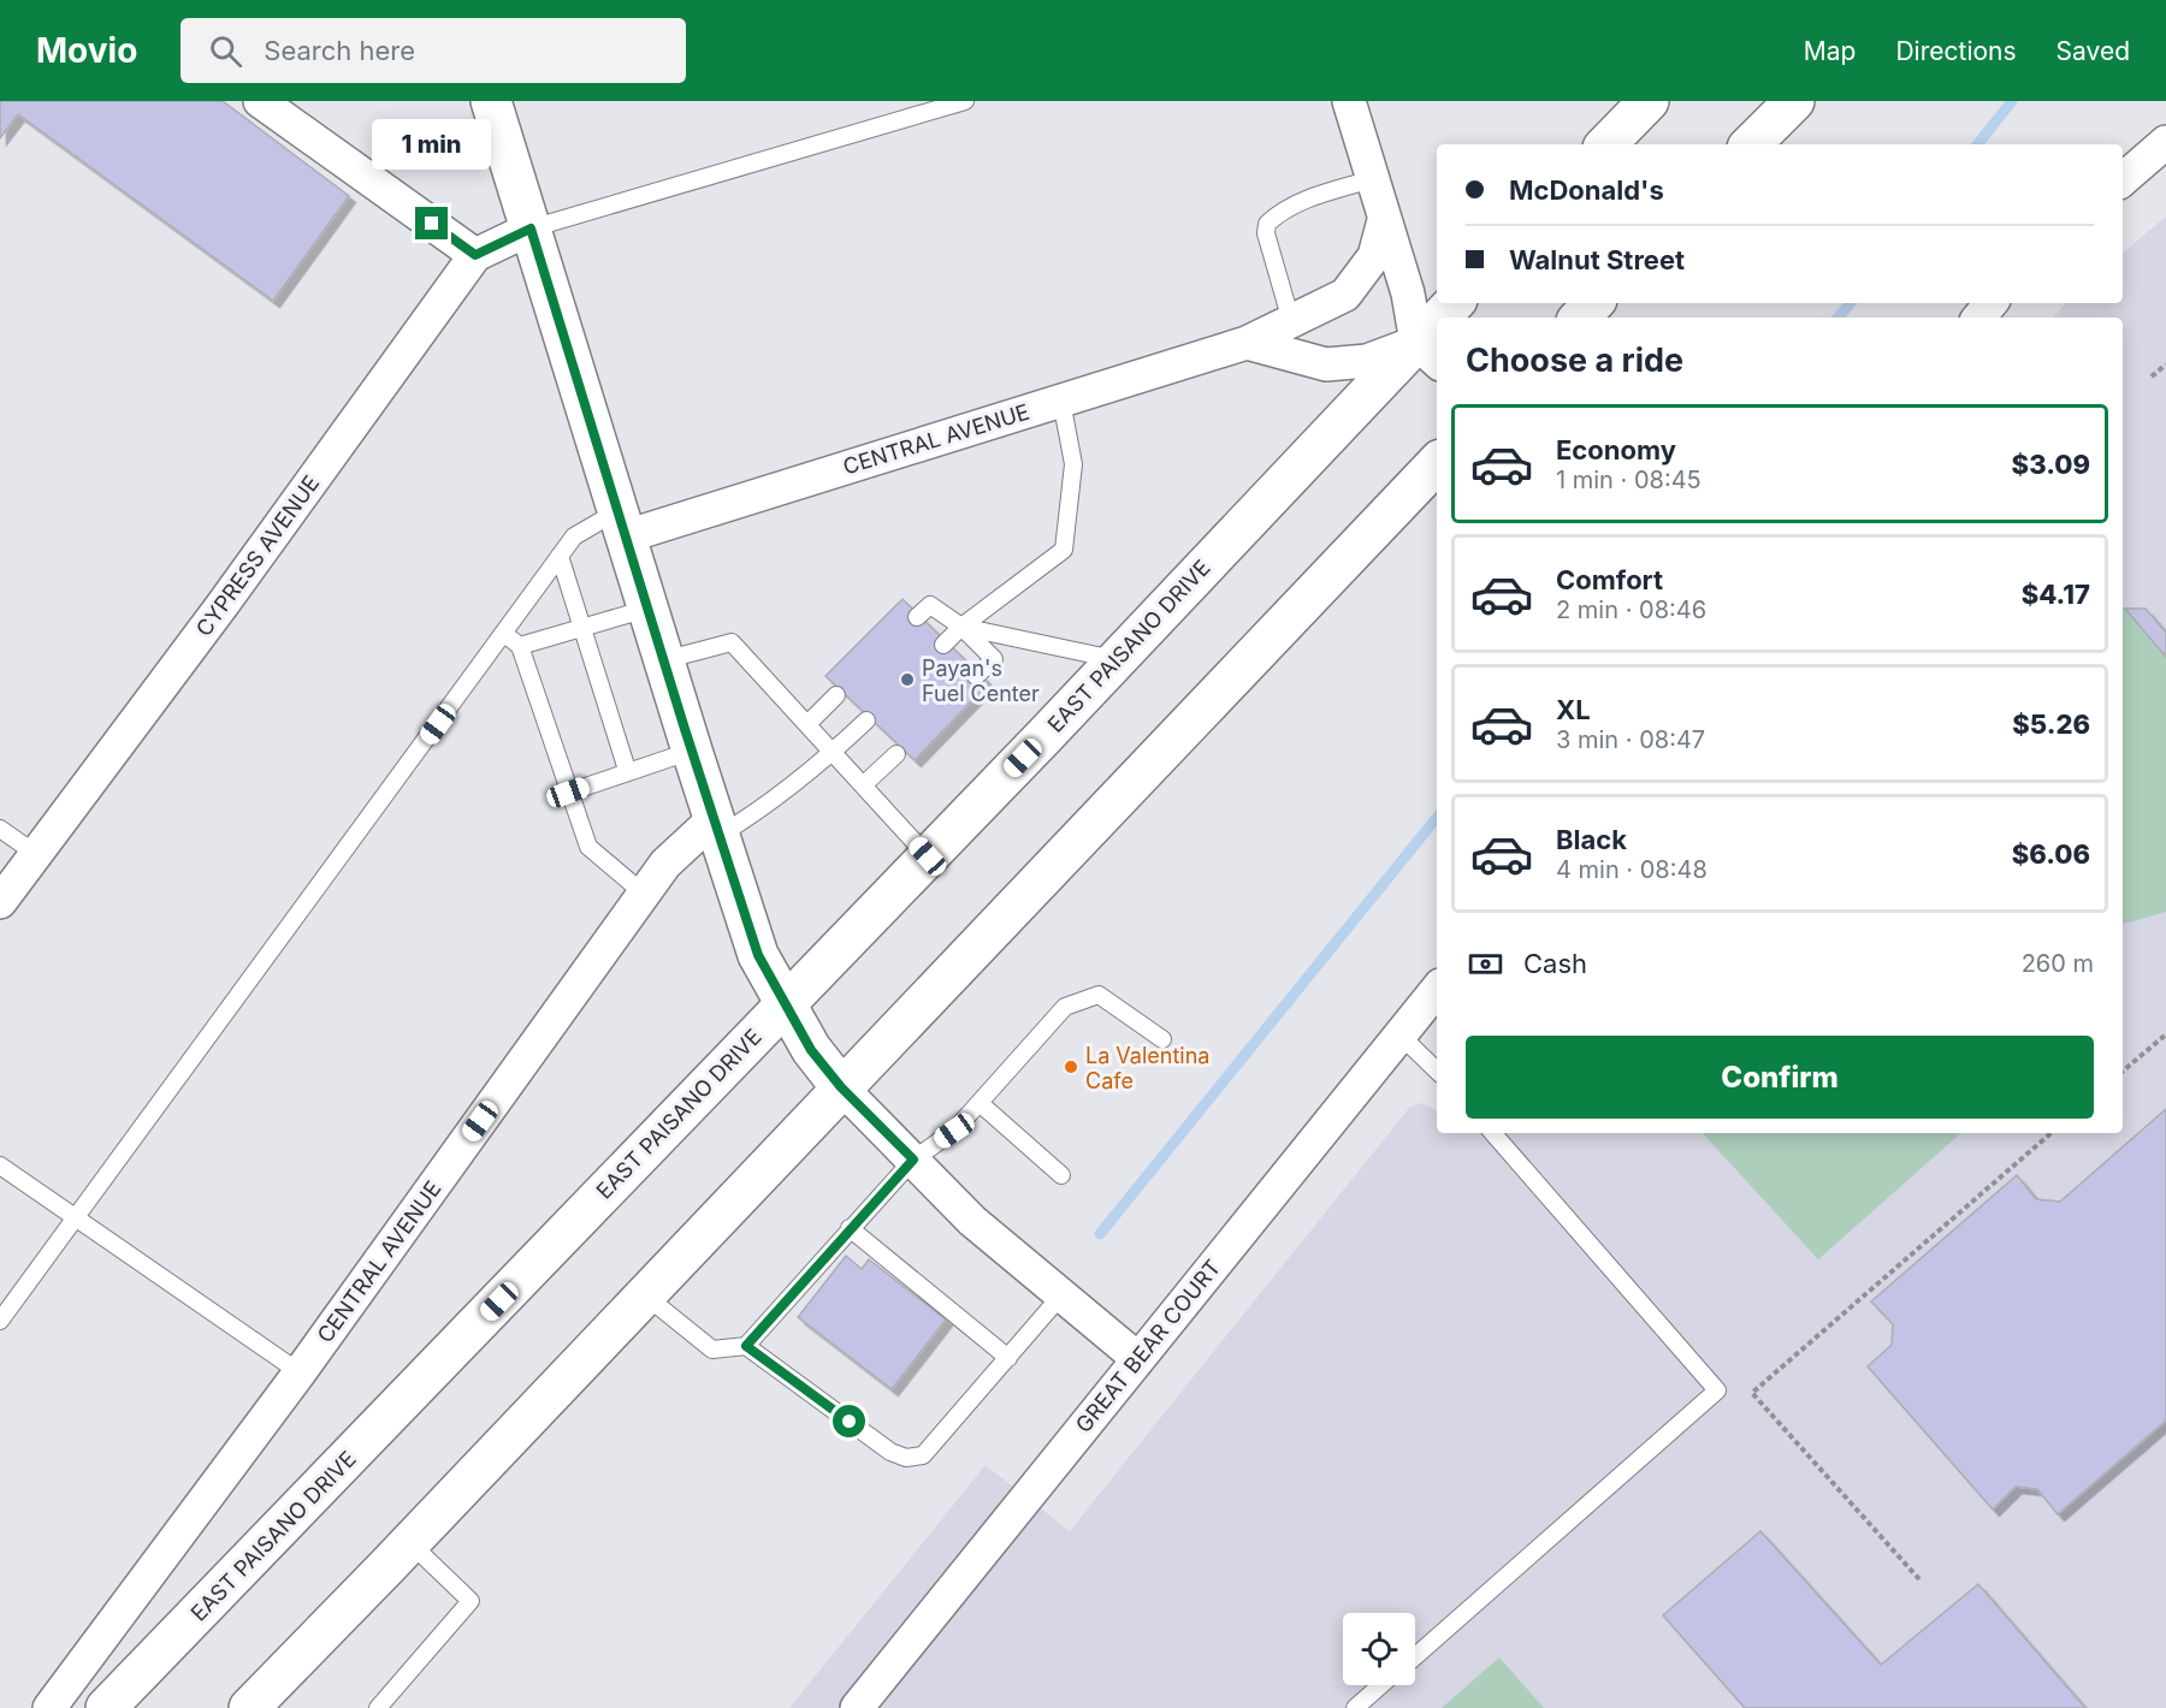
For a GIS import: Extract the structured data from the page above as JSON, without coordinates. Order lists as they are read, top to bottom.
{
  "streets": {
    "main road": ["EAST PAISANO DRIVE"],
    "street": ["CENTRAL AVENUE", "CYPRESS AVENUE", "GREAT BEAR COURT"]
  },
  "places": ["Payan's Fuel Center", "La Valentina Cafe"],
  "page": {
    "header": "Movio",
    "search": "Search here",
    "nav": ["Map", "Directions", "Saved"],
    "bubble": "1 min",
    "banner": ["McDonald's", "Walnut Street"],
    "heading": "Choose a ride",
    "list": [
      {
        "name": "Economy",
        "note": "1 min · 08:45",
        "value": "$3.09"
      },
      {
        "name": "Comfort",
        "note": "2 min · 08:46",
        "value": "$4.17"
      },
      {
        "name": "XL",
        "note": "3 min · 08:47",
        "value": "$5.26"
      },
      {
        "name": "Black",
        "note": "4 min · 08:48",
        "value": "$6.06"
      }
    ],
    "pay": ["Cash", "260 m"],
    "buttons": "Confirm"
  }
}
